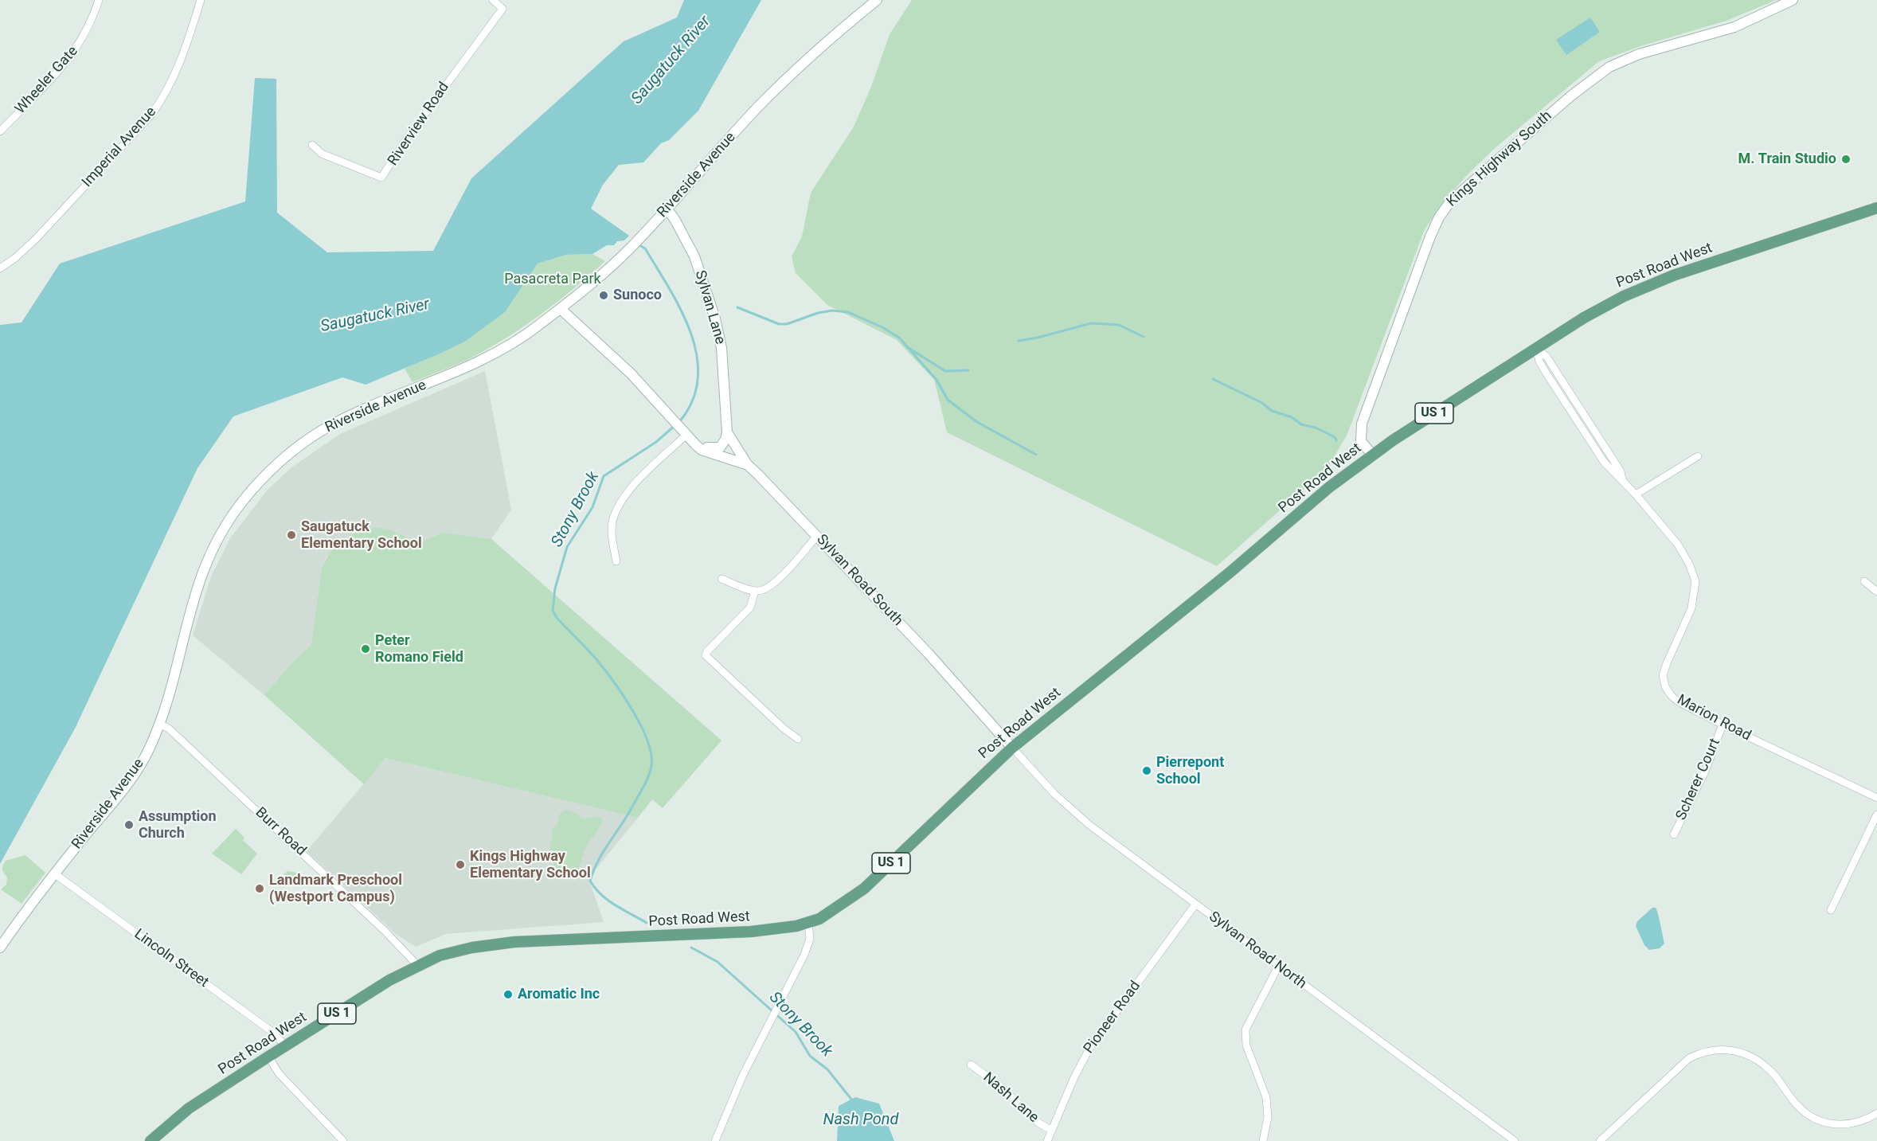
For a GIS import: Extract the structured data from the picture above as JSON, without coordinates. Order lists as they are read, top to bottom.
{
  "streets": {
    "main road": ["Post Road West", "US 1"],
    "street": [
      "Wheeler Gate",
      "Riverview Road",
      "Imperial Avenue",
      "Kings Highway South",
      "Riverside Avenue",
      "Sylvan Lane",
      "Sylvan Road South",
      "Marion Road",
      "Scherer Court",
      "Burr Road",
      "Sylvan Road North",
      "Lincoln Street",
      "Pioneer Road",
      "Nash Lane"
    ]
  },
  "crossings": [
    ["Kings Highway South", "Post Road West"],
    ["Riverside Avenue", "Sylvan Lane"],
    ["Riverside Avenue", "Sylvan Road South"],
    ["Riverside Avenue", "Burr Road"],
    ["Riverside Avenue", "Lincoln Street"],
    ["Post Road West", "Sylvan Road South"],
    ["Post Road West", "Marion Road"],
    ["Post Road West", "Burr Road"],
    ["Post Road West", "Sylvan Road North"],
    ["Post Road West", "Lincoln Street"],
    ["Sylvan Lane", "Sylvan Road South"],
    ["Sylvan Road South", "Sylvan Road North"],
    ["Marion Road", "Scherer Court"],
    ["Sylvan Road North", "Pioneer Road"],
    ["Pioneer Road", "Nash Lane"]
  ],
  "water": ["Saugatuck River", "Stony Brook", "Nash Pond"],
  "parks": ["Pasacreta Park"],
  "places": [
    "M. Train Studio",
    "Sunoco",
    "Saugatuck Elementary School",
    "Peter Romano Field",
    "Pierrepont School",
    "Assumption Church",
    "Kings Highway Elementary School",
    "Landmark Preschool (Westport Campus)",
    "Aromatic Inc"
  ]
}
